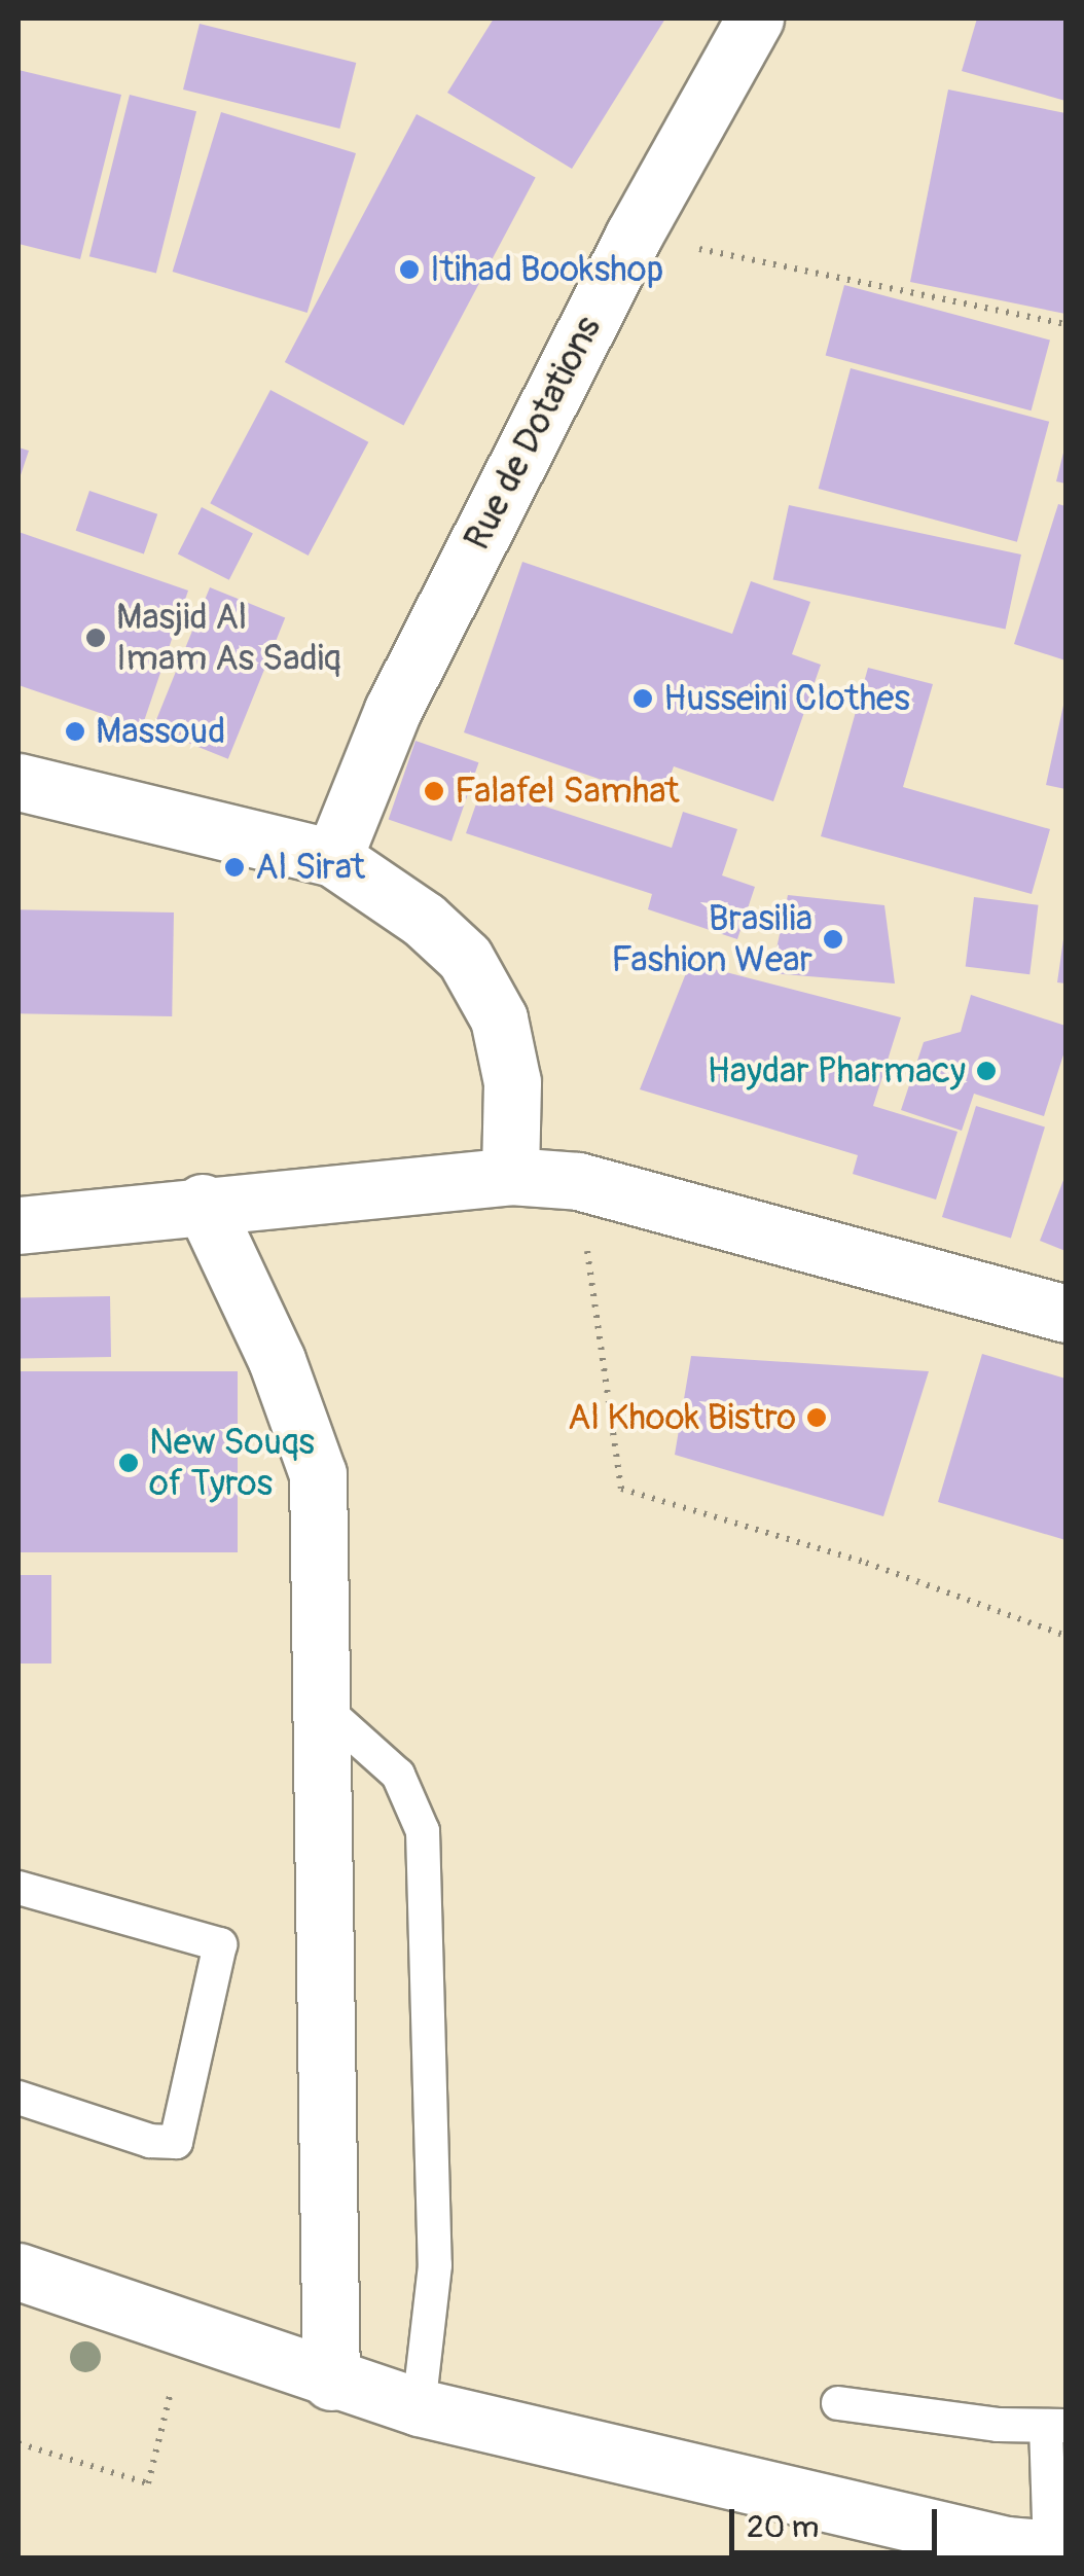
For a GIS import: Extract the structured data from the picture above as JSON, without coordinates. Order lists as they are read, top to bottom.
{
  "streets": {
    "street": ["Rue de Dotations"]
  },
  "places": [
    "Itihad Bookshop",
    "Masjid Al Imam As Sadiq",
    "Husseini Clothes",
    "Massoud",
    "Falafel Samhat",
    "Al Sirat",
    "Brasilia Fashion Wear",
    "Haydar Pharmacy",
    "Al Khook Bistro",
    "New Souqs of Tyros"
  ],
  "scale_bar": "20 m"
}
